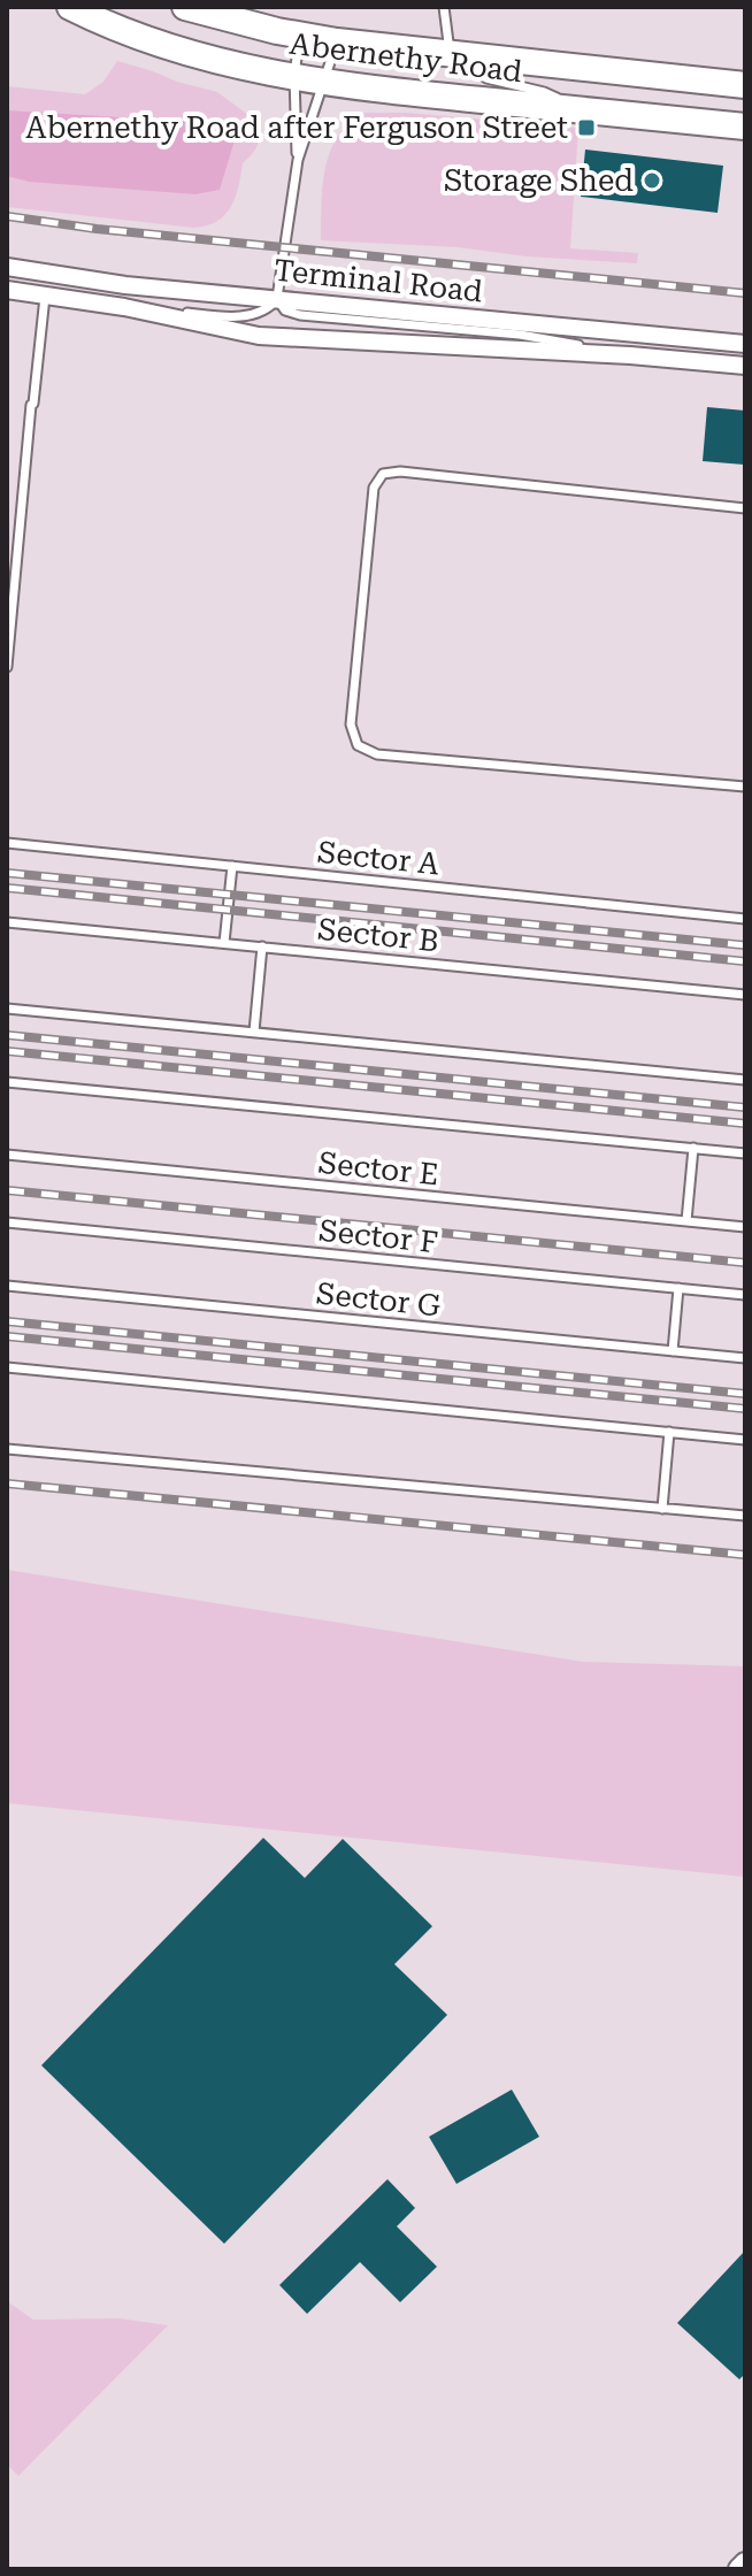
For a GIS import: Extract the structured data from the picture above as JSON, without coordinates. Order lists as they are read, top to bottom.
{
  "streets": {
    "main road": ["Abernethy Road"],
    "street": ["Terminal Road"],
    "lane": [
      "Sector A",
      "Sector B",
      "Sector E",
      "Sector F",
      "Sector G"
    ]
  },
  "places": {
    "transit": ["Abernethy Road after Ferguson Street"],
    "other": ["Storage Shed"]
  }
}
